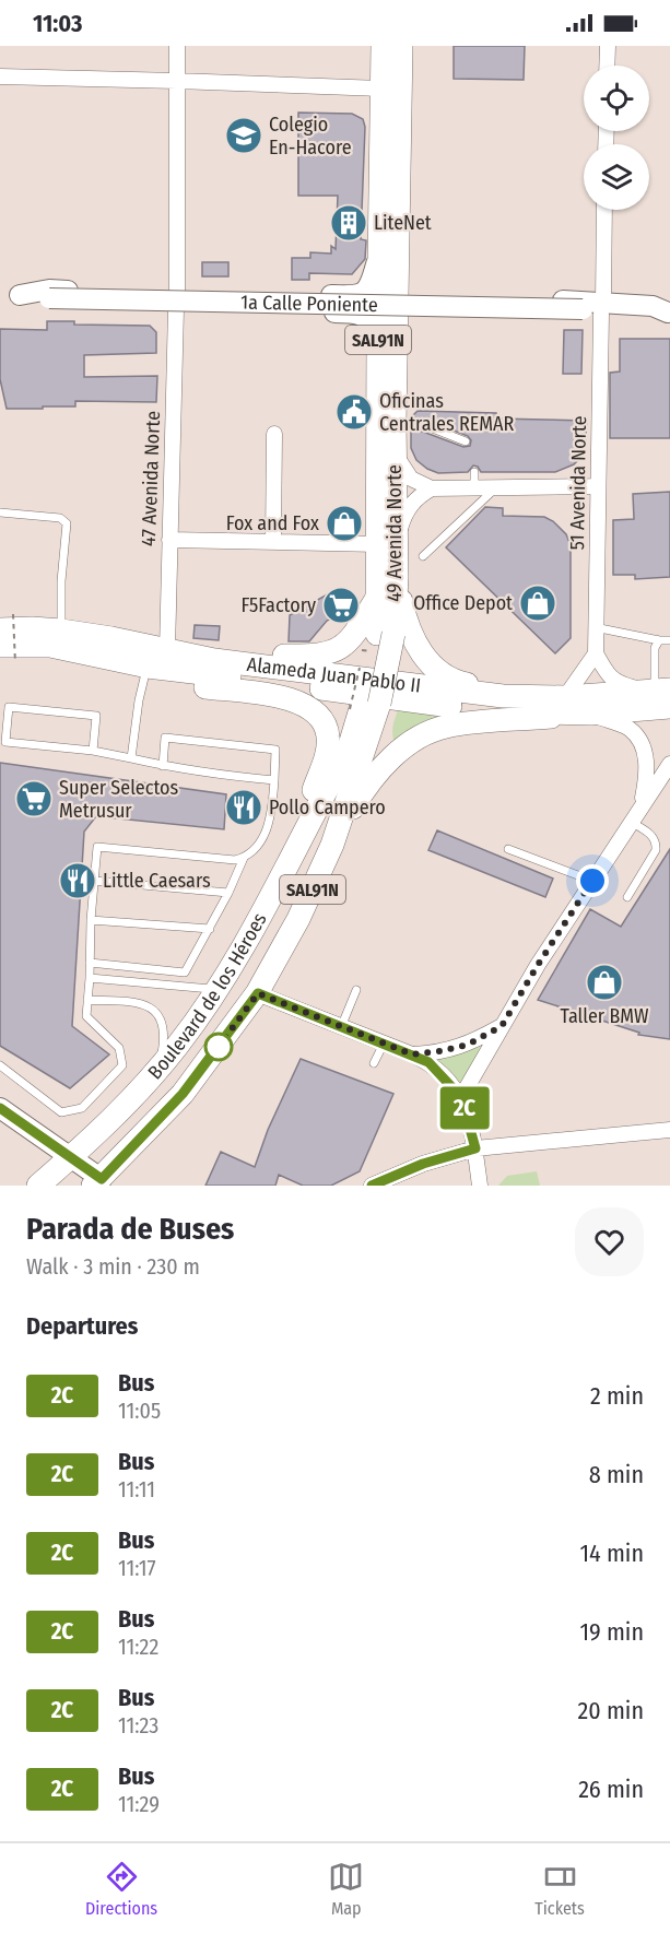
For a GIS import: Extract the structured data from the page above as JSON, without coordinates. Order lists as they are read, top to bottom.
{
  "streets": {
    "main road": [
      "SAL91N",
      "49 Avenida Norte",
      "Alameda Juan Pablo II",
      "Boulevard de los Héroes"
    ],
    "street": ["1a Calle Poniente", "47 Avenida Norte", "51 Avenida Norte"]
  },
  "crossings": [
    ["1a Calle Poniente", "47 Avenida Norte"],
    ["1a Calle Poniente", "51 Avenida Norte"],
    ["1a Calle Poniente", "49 Avenida Norte"],
    ["47 Avenida Norte", "Alameda Juan Pablo II"],
    ["49 Avenida Norte", "Boulevard de los Héroes"]
  ],
  "places": {
    "school or university": ["Colegio En-Hacore"],
    "building": ["LiteNet"],
    "public building": ["Oficinas Centrales REMAR"],
    "shop": ["Fox and Fox", "Office Depot", "Taller BMW"],
    "supermarket": ["F5Factory", "Super Selectos Metrusur"],
    "restaurant": ["Pollo Campero", "Little Caesars"]
  },
  "lines": ["bus line 2C"],
  "page": {
    "status": "11:03",
    "on_map": "2C",
    "heading": [
      ["Parada de Buses", "Walk · 3 min · 230 m"],
      "Departures"
    ],
    "list": [
      {
        "mark": "2C",
        "name": "Bus",
        "note": "11:05",
        "value": "2 min"
      },
      {
        "mark": "2C",
        "name": "Bus",
        "note": "11:11",
        "value": "8 min"
      },
      {
        "mark": "2C",
        "name": "Bus",
        "note": "11:17",
        "value": "14 min"
      },
      {
        "mark": "2C",
        "name": "Bus",
        "note": "11:22",
        "value": "19 min"
      },
      {
        "mark": "2C",
        "name": "Bus",
        "note": "11:23",
        "value": "20 min"
      },
      {
        "mark": "2C",
        "name": "Bus",
        "note": "11:29",
        "value": "26 min"
      }
    ],
    "tabs": ["Directions", "Map", "Tickets"]
  }
}
